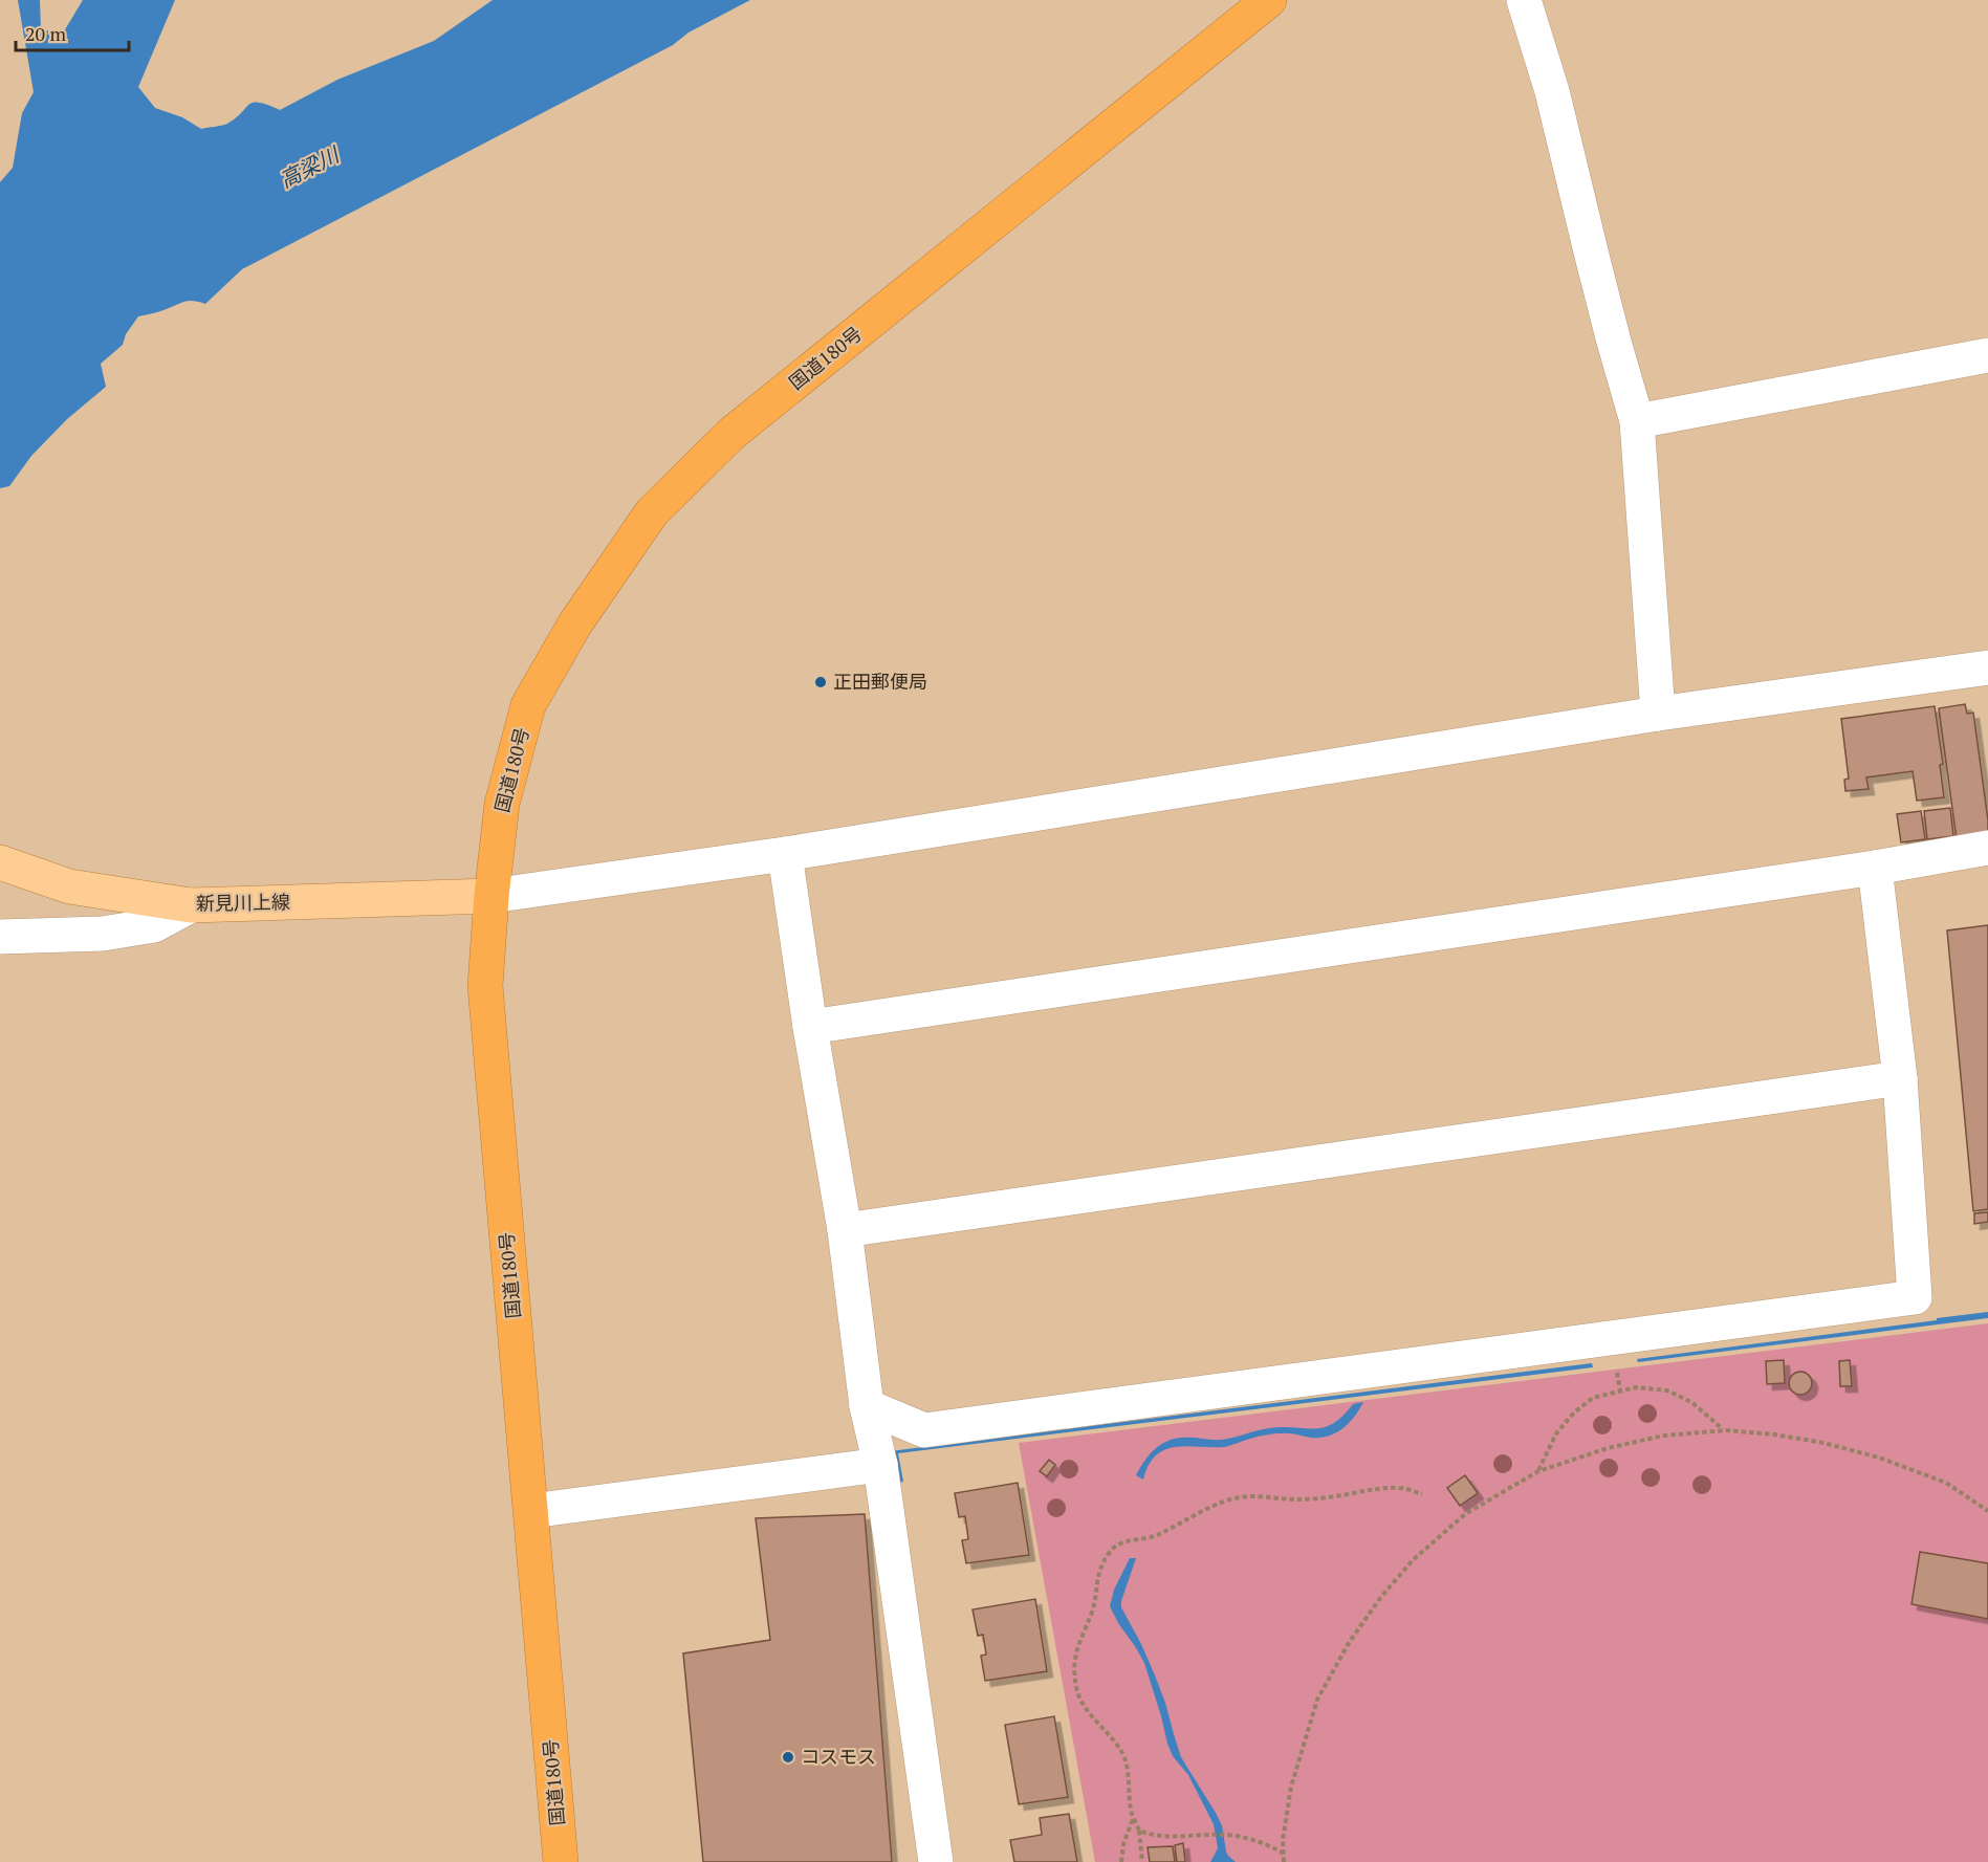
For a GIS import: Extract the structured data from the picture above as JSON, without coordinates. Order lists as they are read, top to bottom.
{
  "streets": {
    "highway": ["国道180号"],
    "main road": ["新見川上線"]
  },
  "crossings": [
    ["国道180号", "新見川上線"]
  ],
  "water": ["高梁川"],
  "places": ["正田郵便局", "コスモス"],
  "scale_bar": "20 m"
}
